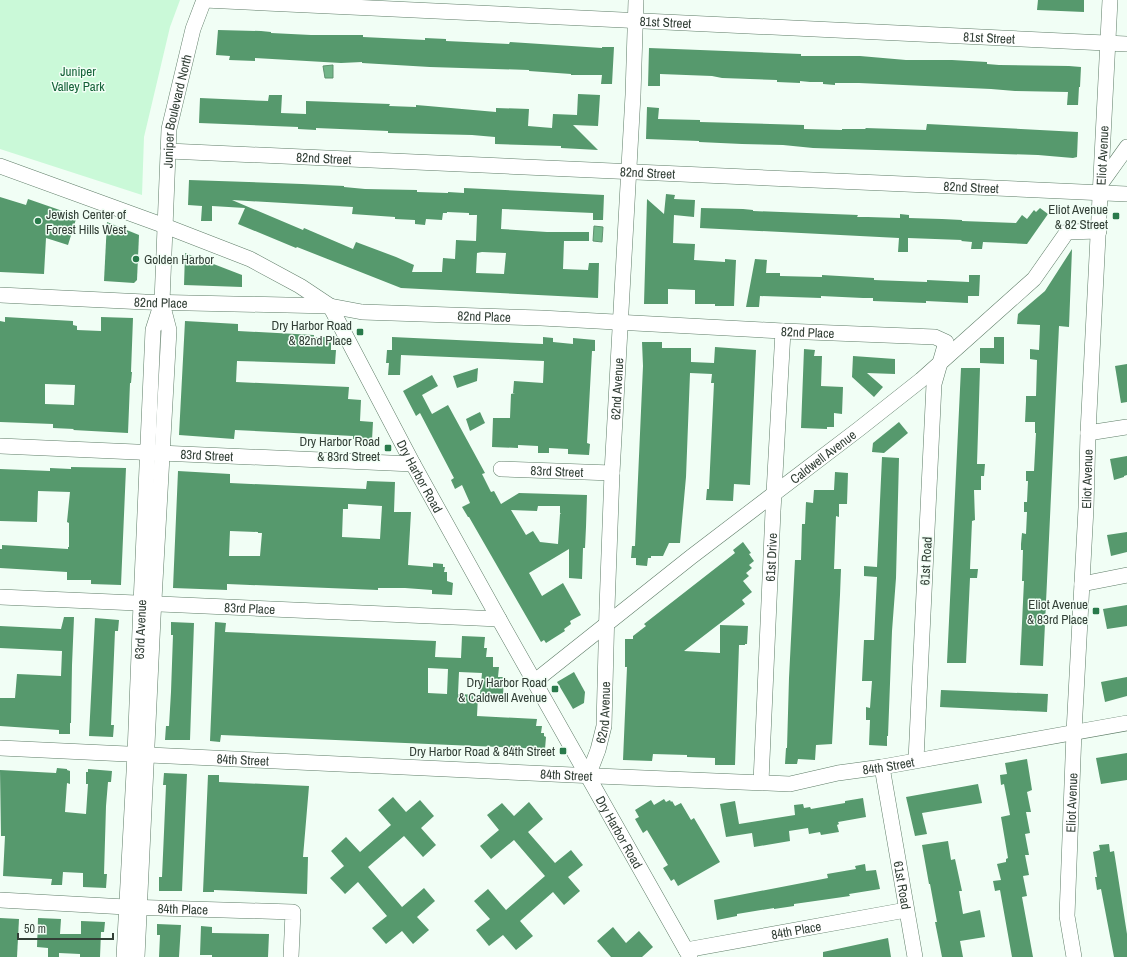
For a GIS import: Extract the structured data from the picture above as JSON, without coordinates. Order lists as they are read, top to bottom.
{
  "streets": {
    "street": [
      "81st Street",
      "Juniper Boulevard North",
      "Eliot Avenue",
      "82nd Street",
      "82nd Place",
      "62nd Avenue",
      "83rd Street",
      "Caldwell Avenue",
      "Dry Harbor Road",
      "61st Drive",
      "61st Road",
      "83rd Place",
      "63rd Avenue",
      "84th Street",
      "84th Place"
    ]
  },
  "crossings": [
    ["81st Street", "Juniper Boulevard North"],
    ["81st Street", "Eliot Avenue"],
    ["81st Street", "62nd Avenue"],
    ["Juniper Boulevard North", "82nd Street"],
    ["Juniper Boulevard North", "Dry Harbor Road"],
    ["Juniper Boulevard North", "63rd Avenue"],
    ["Eliot Avenue", "82nd Street"],
    ["Eliot Avenue", "Caldwell Avenue"],
    ["Eliot Avenue", "84th Street"],
    ["82nd Street", "62nd Avenue"],
    ["82nd Place", "62nd Avenue"],
    ["82nd Place", "Caldwell Avenue"],
    ["82nd Place", "Dry Harbor Road"],
    ["82nd Place", "61st Drive"],
    ["82nd Place", "61st Road"],
    ["82nd Place", "63rd Avenue"],
    ["62nd Avenue", "83rd Street"],
    ["62nd Avenue", "Caldwell Avenue"],
    ["62nd Avenue", "Dry Harbor Road"],
    ["62nd Avenue", "84th Street"],
    ["83rd Street", "Dry Harbor Road"],
    ["83rd Street", "63rd Avenue"],
    ["Caldwell Avenue", "Dry Harbor Road"],
    ["Caldwell Avenue", "61st Drive"],
    ["Caldwell Avenue", "61st Road"],
    ["Dry Harbor Road", "83rd Place"],
    ["Dry Harbor Road", "63rd Avenue"],
    ["Dry Harbor Road", "84th Street"],
    ["Dry Harbor Road", "84th Place"],
    ["61st Drive", "84th Street"],
    ["61st Road", "84th Street"],
    ["61st Road", "84th Place"],
    ["83rd Place", "63rd Avenue"],
    ["63rd Avenue", "84th Street"],
    ["63rd Avenue", "84th Place"]
  ],
  "parks": ["Juniper Valley Park"],
  "places": {
    "transit": [
      "Eliot Avenue & 82 Street",
      "Dry Harbor Road & 82nd Place",
      "Dry Harbor Road & 83rd Street",
      "Eliot Avenue & 83rd Place",
      "Dry Harbor Road & Caldwell Avenue",
      "Dry Harbor Road & 84th Street"
    ],
    "other": ["Jewish Center of Forest Hills West", "Golden Harbor"]
  },
  "scale_bar": "50 m"
}
